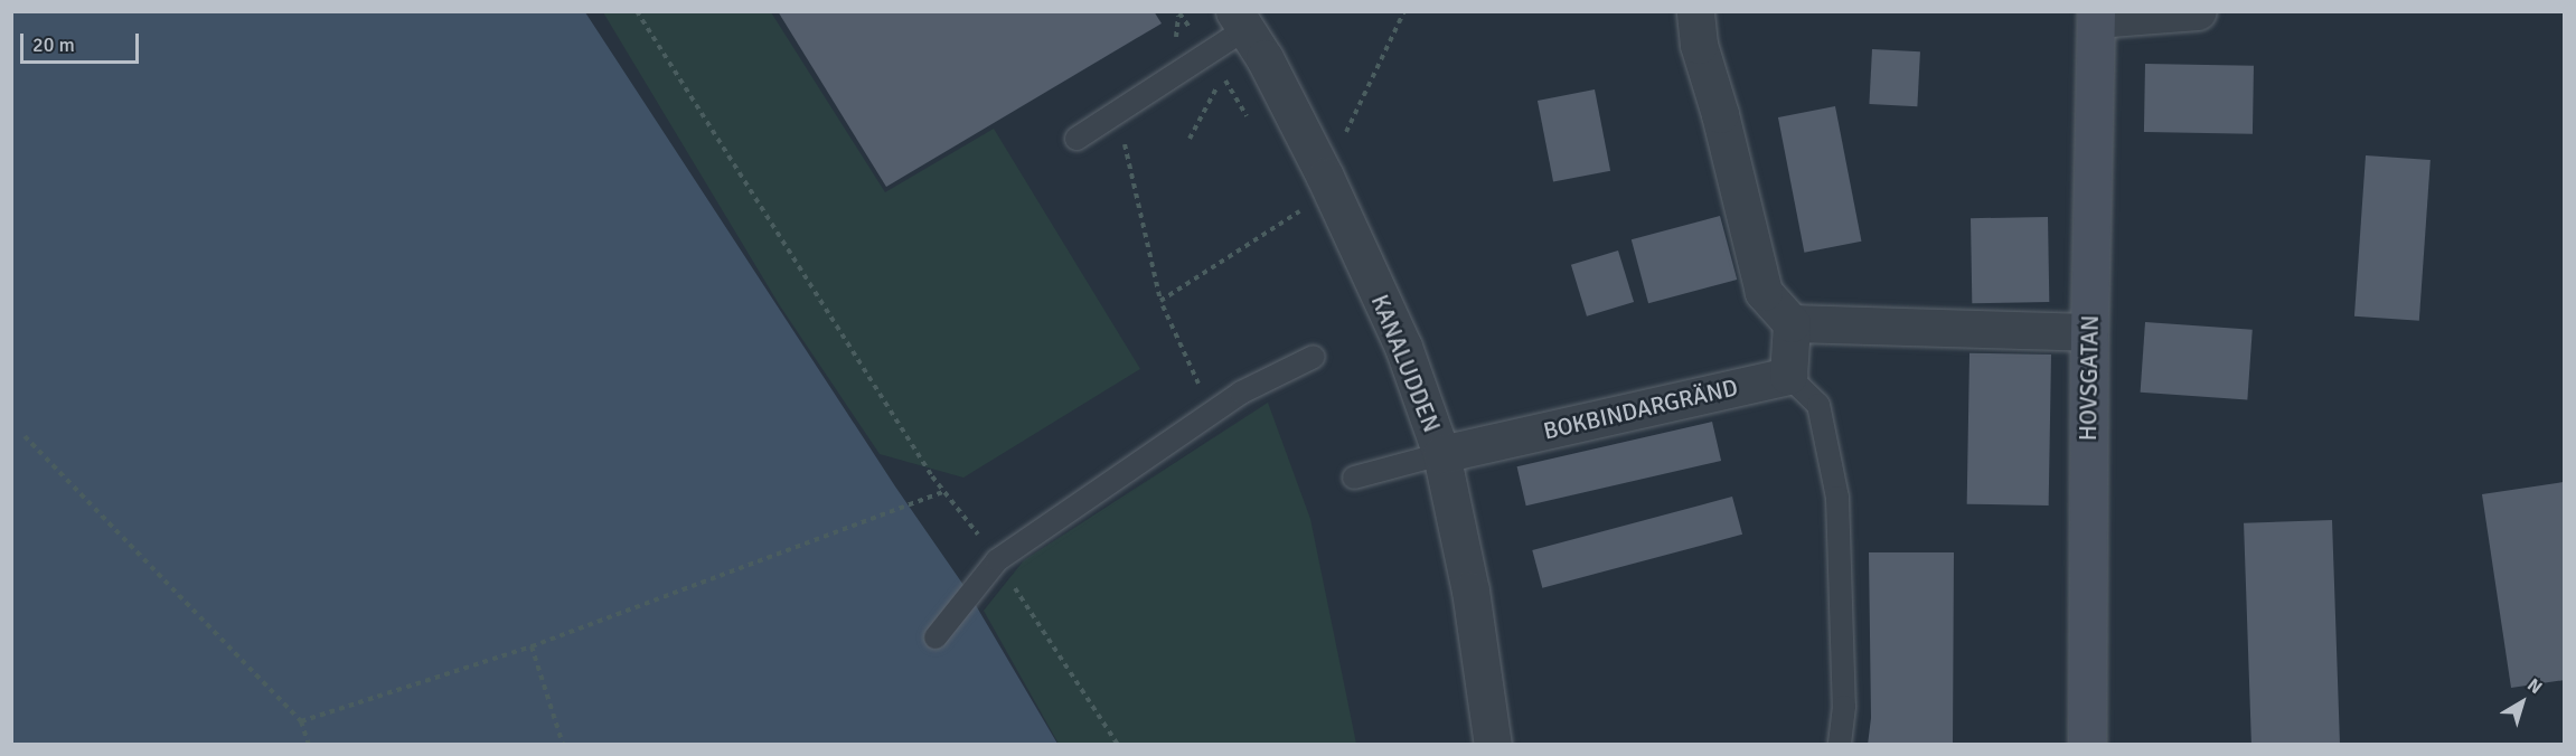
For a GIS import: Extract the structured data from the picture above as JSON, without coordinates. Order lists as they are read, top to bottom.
{
  "streets": {
    "main road": ["HOVSGATAN"],
    "street": ["KANALUDDEN", "BOKBINDARGRÄND"]
  },
  "crossings": [
    ["KANALUDDEN", "BOKBINDARGRÄND"]
  ],
  "scale_bar": "20 m",
  "north": "top right"
}
